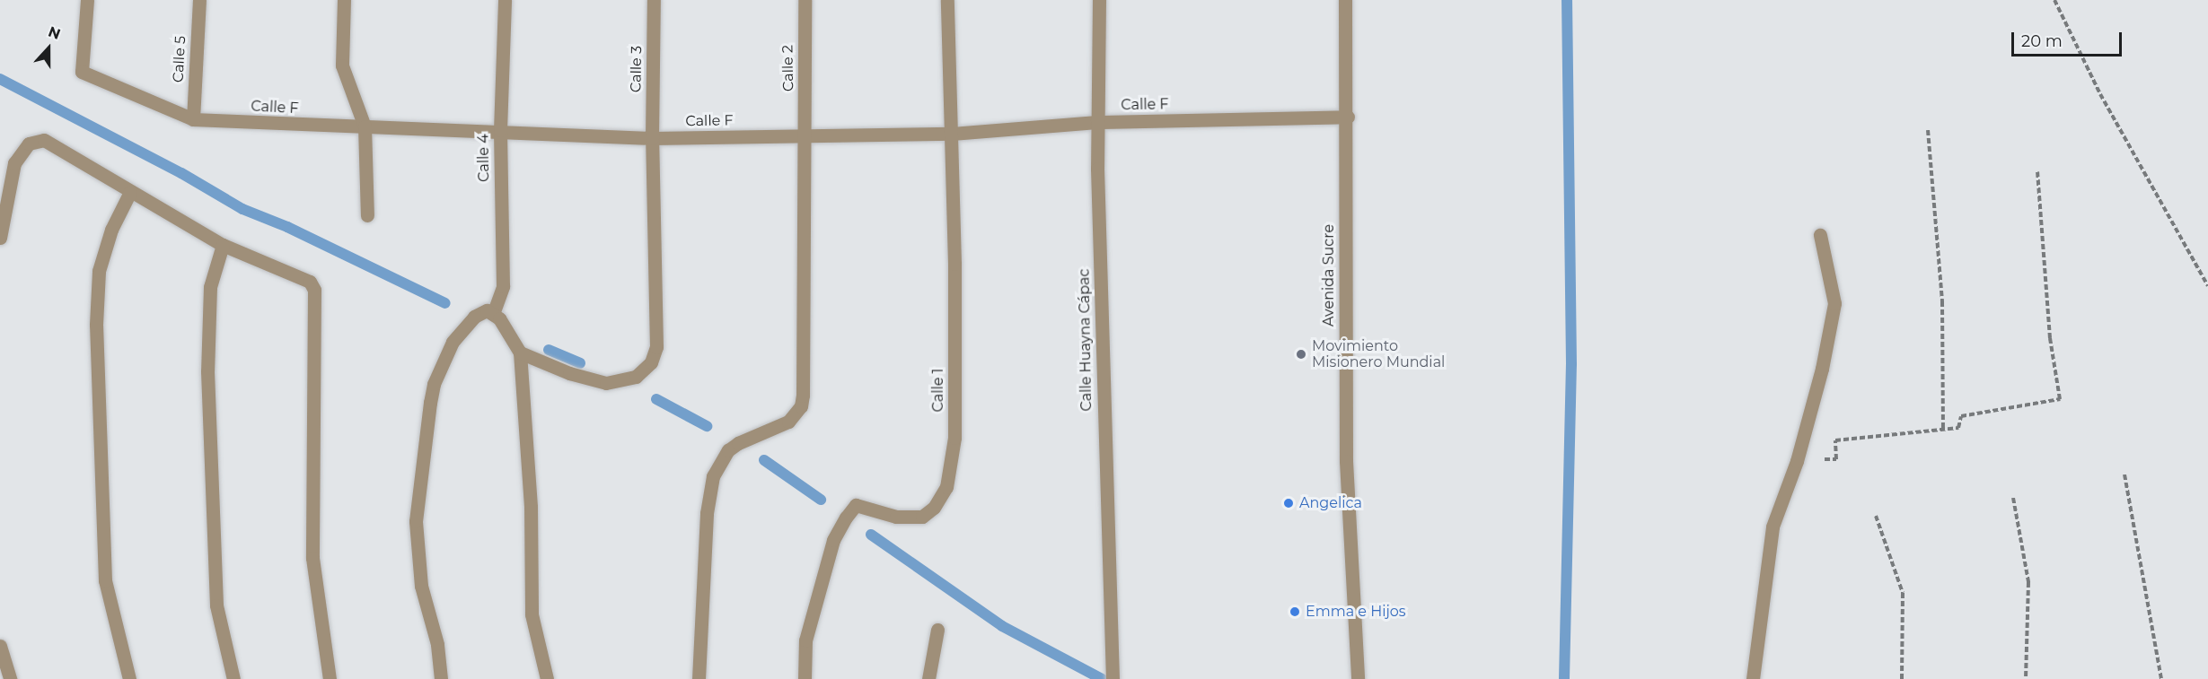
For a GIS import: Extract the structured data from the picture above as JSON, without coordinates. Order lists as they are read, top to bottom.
{
  "streets": {
    "street": [
      "Calle 5",
      "Calle 2",
      "Calle 3",
      "Calle F",
      "Calle 4",
      "Avenida Sucre",
      "Calle Huayna Cápac",
      "Calle 1"
    ]
  },
  "crossings": [
    ["Calle 5", "Calle F"],
    ["Calle 2", "Calle F"],
    ["Calle 3", "Calle F"],
    ["Calle F", "Calle 4"],
    ["Calle F", "Avenida Sucre"],
    ["Calle F", "Calle Huayna Cápac"],
    ["Calle F", "Calle 1"]
  ],
  "places": ["Movimiento Misionero Mundial", "Angelica", "Emma e Hijos"],
  "scale_bar": "20 m",
  "north": "top"
}
